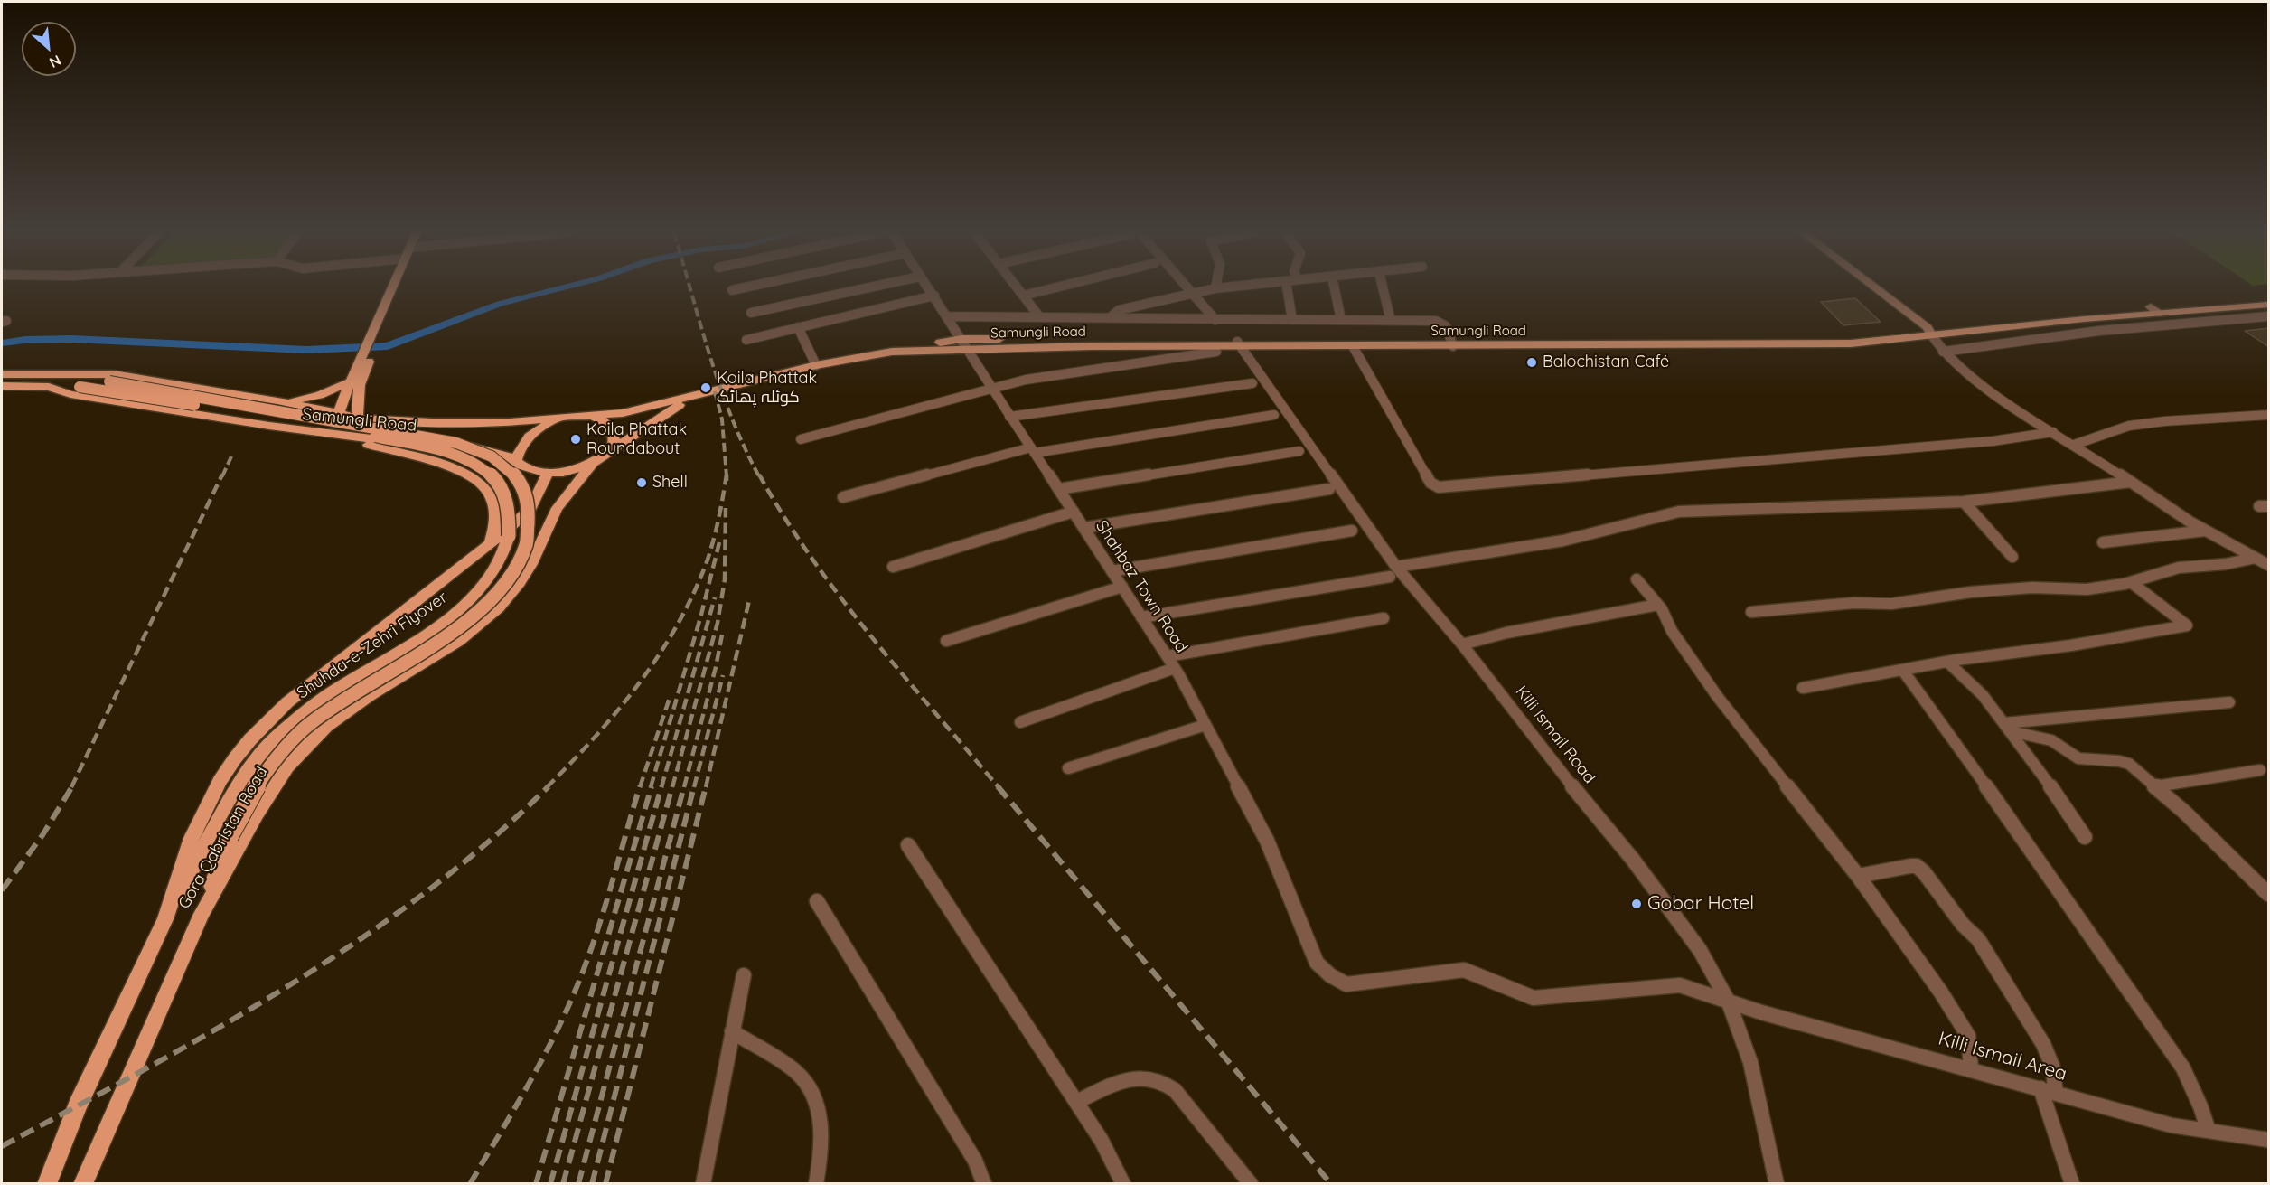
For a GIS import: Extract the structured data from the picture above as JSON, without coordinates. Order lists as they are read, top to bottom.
{
  "streets": {
    "main road": ["Samungli Road", "Shuhda-e-Zehri Flyover", "Gora Qabristan Road"],
    "street": ["Shahbaz Town Road", "Killi Ismail Road", "Killi Ismail Area"]
  },
  "crossings": [
    ["Samungli Road", "Shahbaz Town Road"],
    ["Samungli Road", "Shuhda-e-Zehri Flyover"],
    ["Samungli Road", "Killi Ismail Road"],
    ["Samungli Road", "Gora Qabristan Road"],
    ["Shahbaz Town Road", "Killi Ismail Area"],
    ["Shuhda-e-Zehri Flyover", "Gora Qabristan Road"],
    ["Killi Ismail Road", "Killi Ismail Area"]
  ],
  "places": [
    "Balochistan Café",
    "Koila Phattak کوئلہ پھاٹک",
    "Koila Phattak Roundabout",
    "Shell",
    "Gobar Hotel"
  ],
  "north": "bottom right"
}
